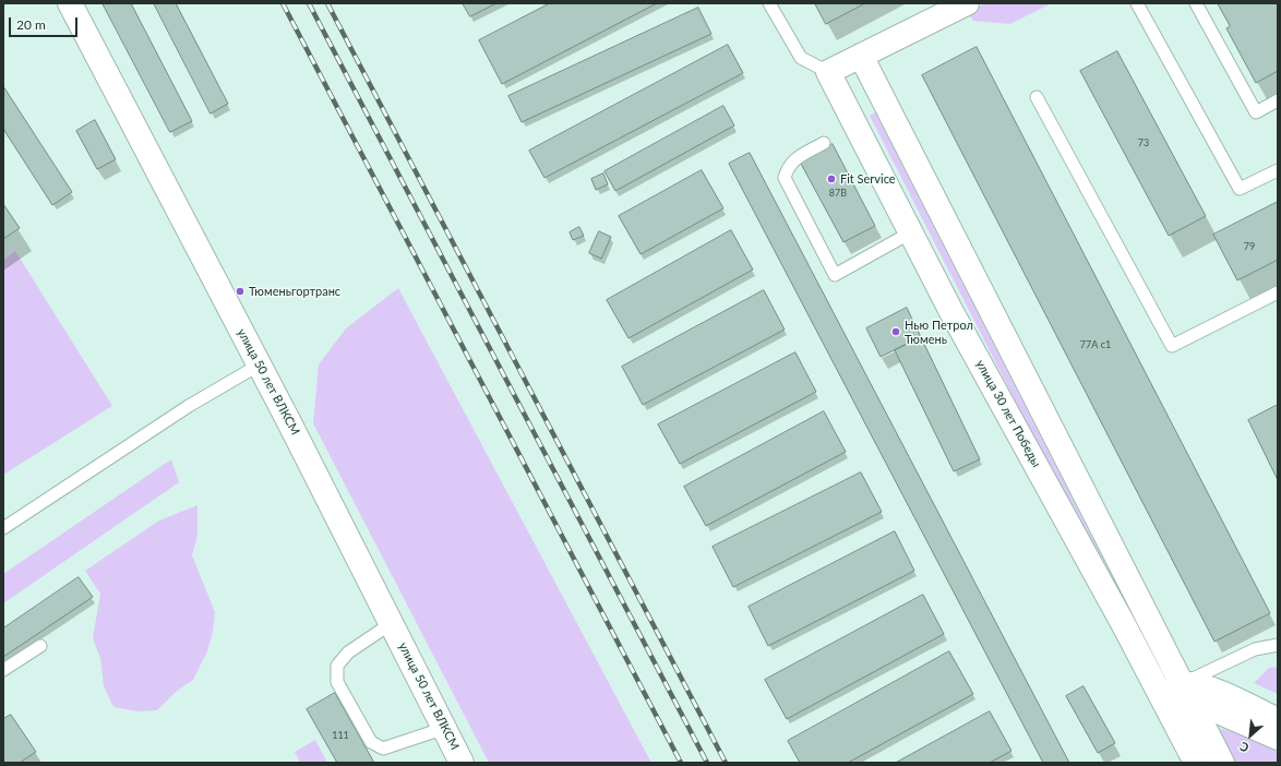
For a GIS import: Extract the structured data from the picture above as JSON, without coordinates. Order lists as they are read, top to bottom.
{
  "streets": {
    "street": ["улица 50 лет ВЛКСМ", "улица 30 лет Победы"]
  },
  "places": ["Fit Service", "Тюменьгортранс", "Нью Петрол Тюмень"],
  "house_numbers": [
    "73",
    "87В",
    "79",
    "77А с1",
    "111"
  ],
  "scale_bar": "20 m",
  "north": "bottom left"
}
